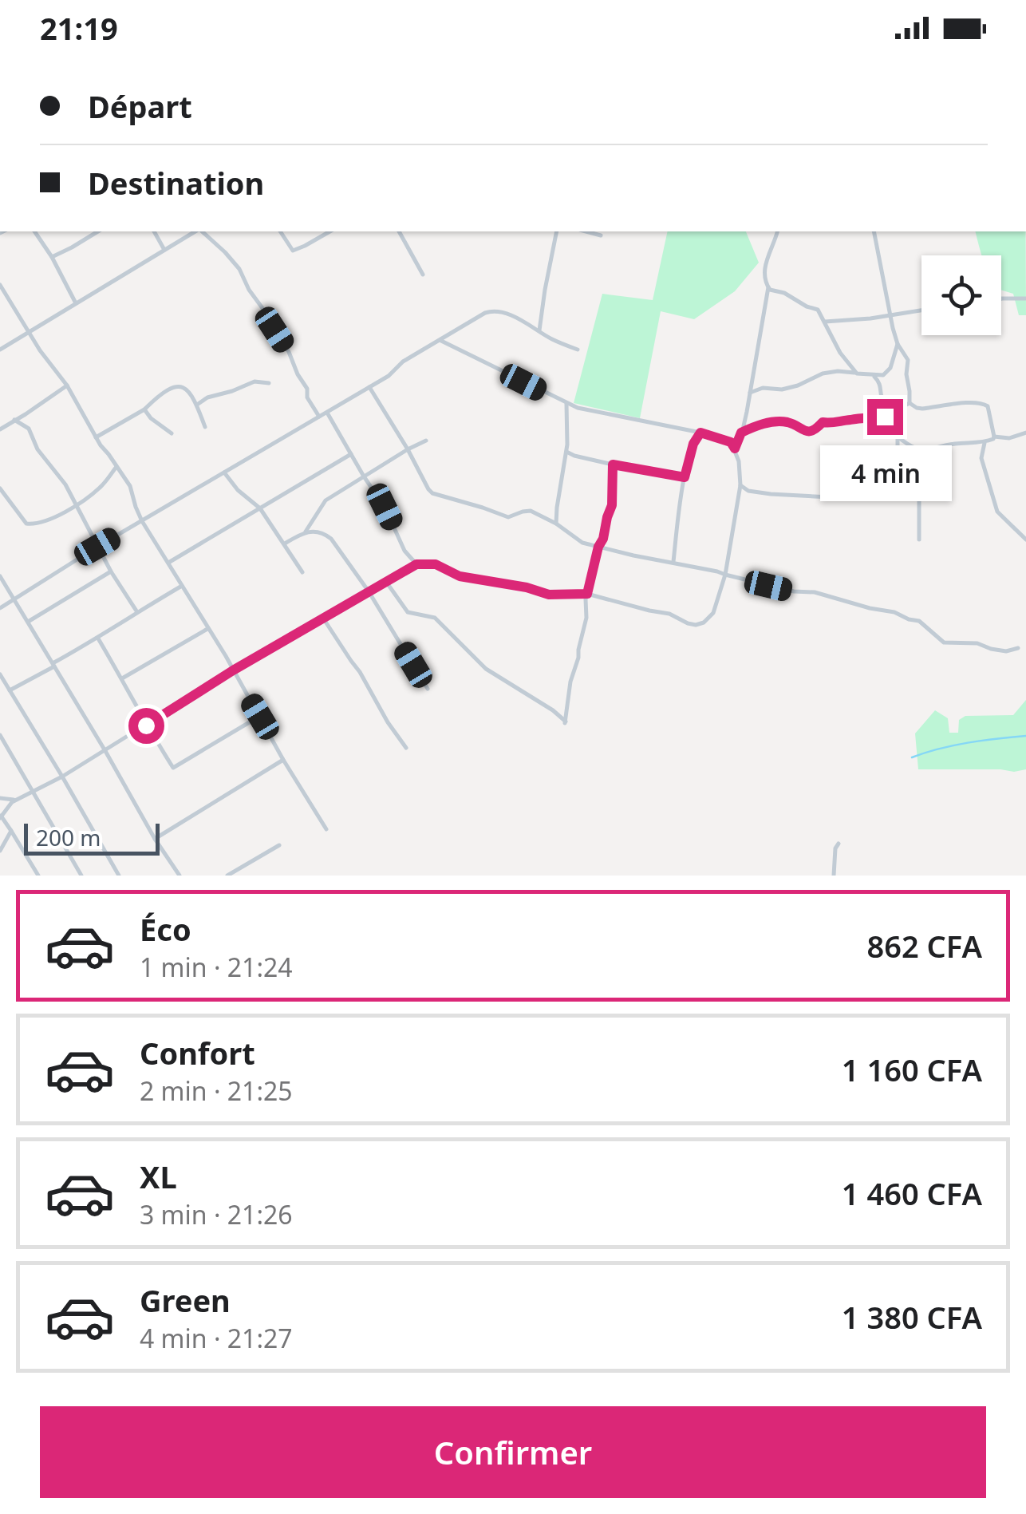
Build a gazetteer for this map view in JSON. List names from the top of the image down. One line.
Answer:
{"scale_bar":"200 m","page":{"status":"21:19","banner":["Départ","Destination"],"bubble":"4 min","scale":"200 m","list":[{"name":"Éco","note":"1 min · 21:24","value":"862 CFA"},{"name":"Confort","note":"2 min · 21:25","value":"1 160 CFA"},{"name":"XL","note":"3 min · 21:26","value":"1 460 CFA"},{"name":"Green","note":"4 min · 21:27","value":"1 380 CFA"}],"buttons":"Confirmer"}}
